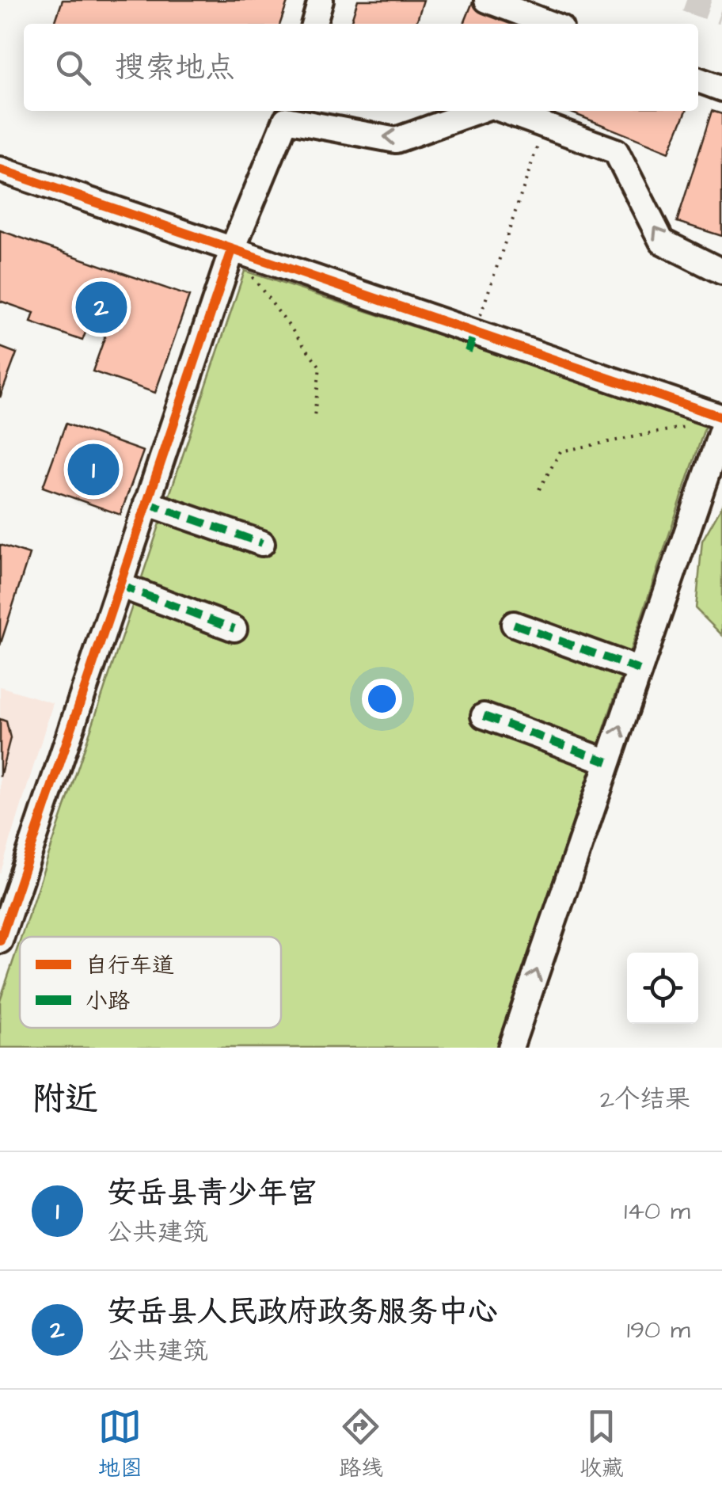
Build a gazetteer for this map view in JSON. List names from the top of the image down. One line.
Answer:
{"legend":["自行车道","小路"],"page":{"search":"搜索地点","pins":["2","1"],"heading":["附近","2个结果"],"list":[{"mark":"1","name":"安岳县青少年宫","note":"公共建筑","value":"140 m"},{"mark":"2","name":"安岳县人民政府政务服务中心","note":"公共建筑","value":"190 m"}],"nav":["地图","路线","收藏"]}}
